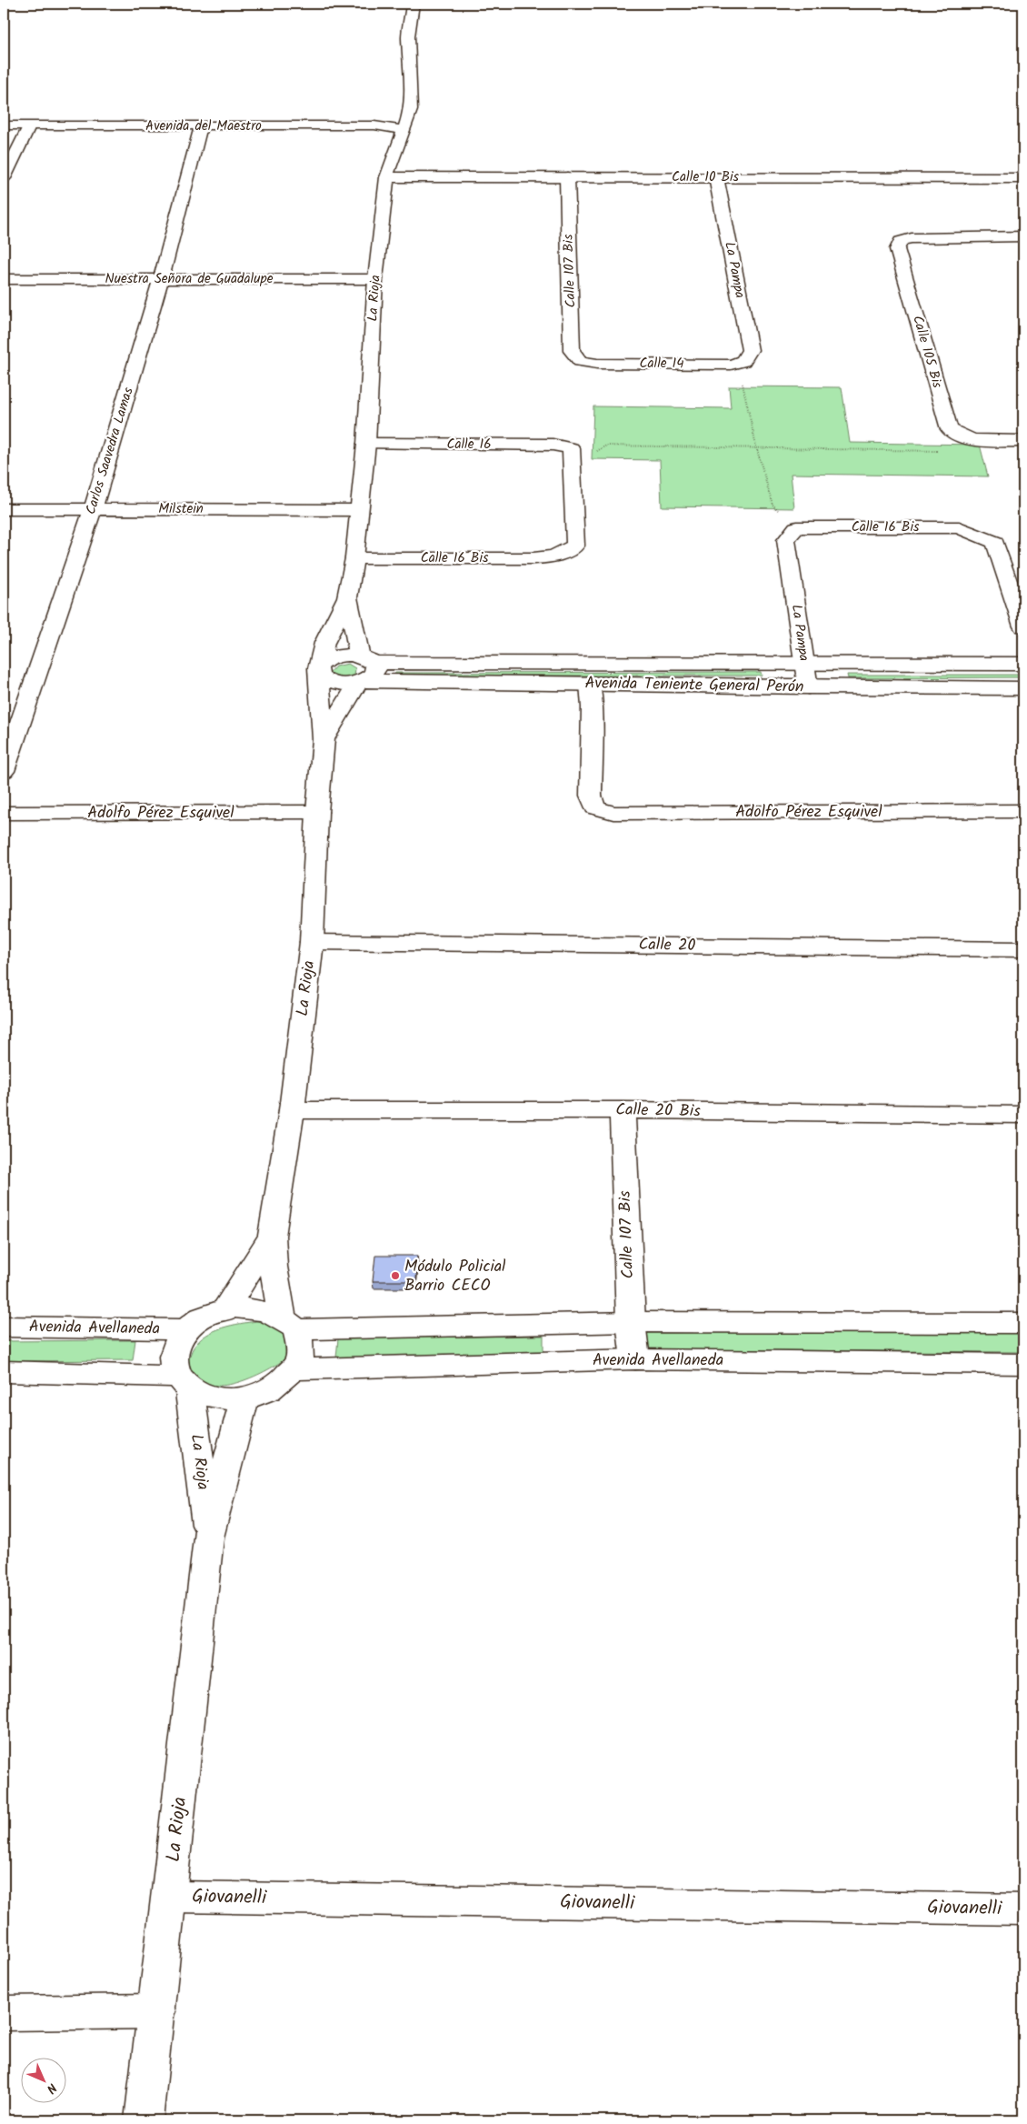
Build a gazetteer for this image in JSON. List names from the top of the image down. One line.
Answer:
{"streets":{"street":["Avenida del Maestro","Calle 10 Bis","La Pampa","Calle 107 Bis","Nuestra Señora de Guadalupe","La Rioja","Calle 105 Bis","Calle 14","Calle 16","Carlos Saavedra Lamas","Milstein","Calle 16 Bis","Avenida Teniente General Perón","Adolfo Pérez Esquivel","Calle 20","Calle 20 Bis","Avenida Avellaneda","Giovanelli"]},"crossings":[["Avenida del Maestro","La Rioja"],["Avenida del Maestro","Carlos Saavedra Lamas"],["Calle 10 Bis","La Pampa"],["Calle 10 Bis","Calle 107 Bis"],["Calle 10 Bis","La Rioja"],["La Pampa","Calle 14"],["La Pampa","Calle 16 Bis"],["La Pampa","Avenida Teniente General Perón"],["Calle 107 Bis","Calle 14"],["Calle 107 Bis","Calle 20 Bis"],["Calle 107 Bis","Avenida Avellaneda"],["Nuestra Señora de Guadalupe","La Rioja"],["Nuestra Señora de Guadalupe","Carlos Saavedra Lamas"],["La Rioja","Calle 16"],["La Rioja","Milstein"],["La Rioja","Calle 16 Bis"],["La Rioja","Avenida Teniente General Perón"],["La Rioja","Adolfo Pérez Esquivel"],["La Rioja","Calle 20"],["La Rioja","Calle 20 Bis"],["La Rioja","Avenida Avellaneda"],["La Rioja","Giovanelli"],["Calle 16","Calle 16 Bis"],["Carlos Saavedra Lamas","Milstein"],["Avenida Teniente General Perón","Adolfo Pérez Esquivel"]],"places":["Módulo Policial Barrio CECO"],"north":"bottom right"}
